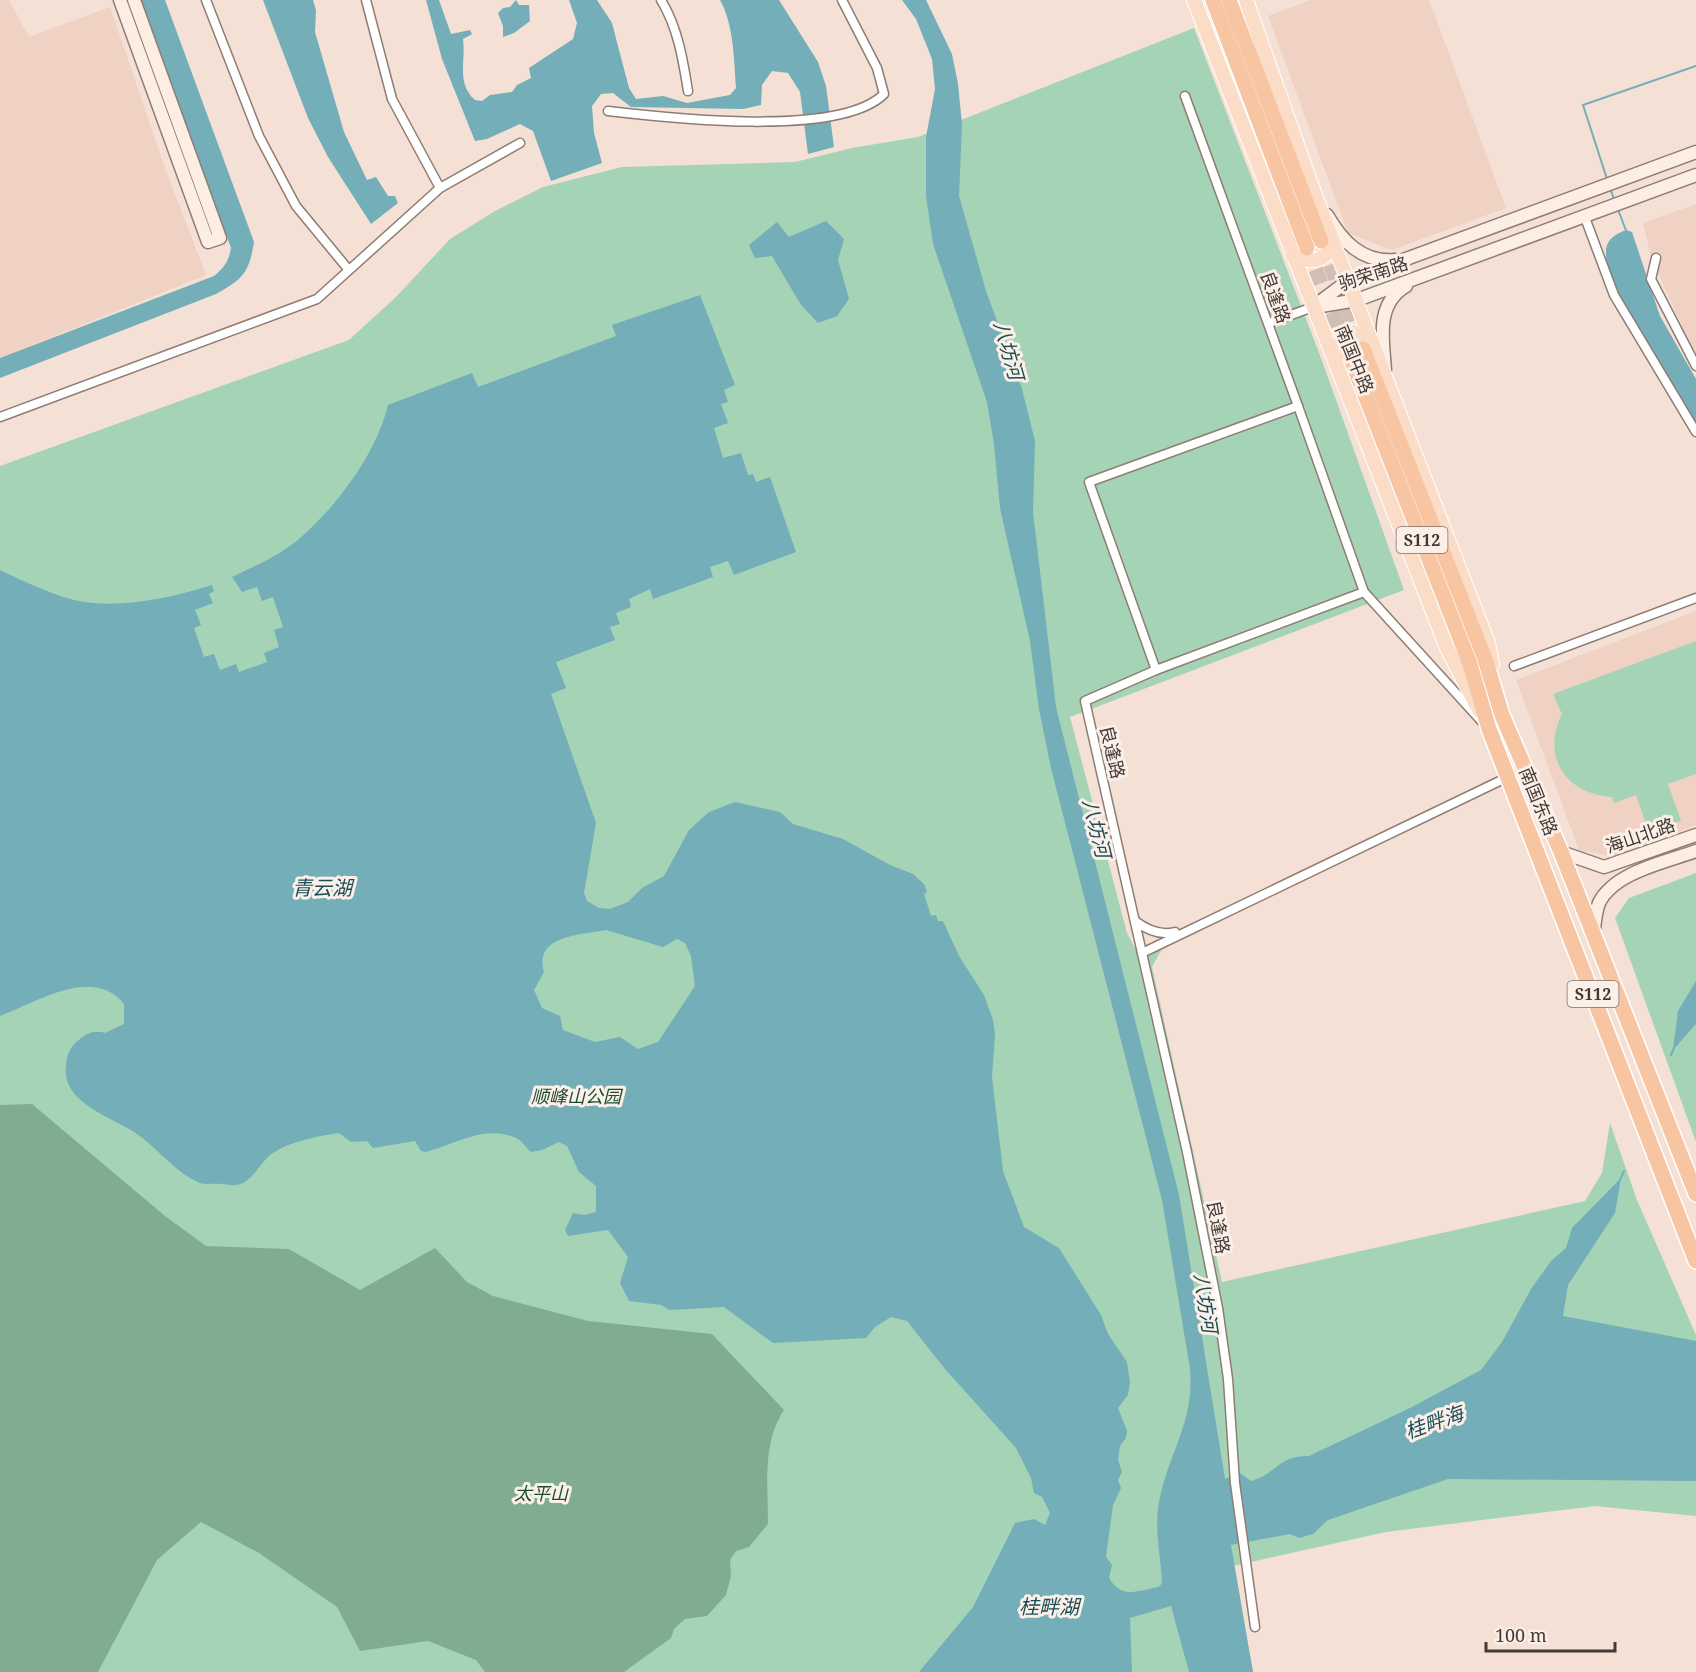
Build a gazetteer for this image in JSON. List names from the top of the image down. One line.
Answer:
{"streets":{"highway":["S112","南国东路"],"main road":["南国中路"],"street":["驹荣南路","良逢路","海山北路"]},"crossings":[["驹荣南路","南国中路"],["南国中路","南国东路"],["南国东路","海山北路"]],"water":["八坊河","青云湖","桂畔海","桂畔湖"],"parks":["顺峰山公园","太平山"],"scale_bar":"100 m"}
